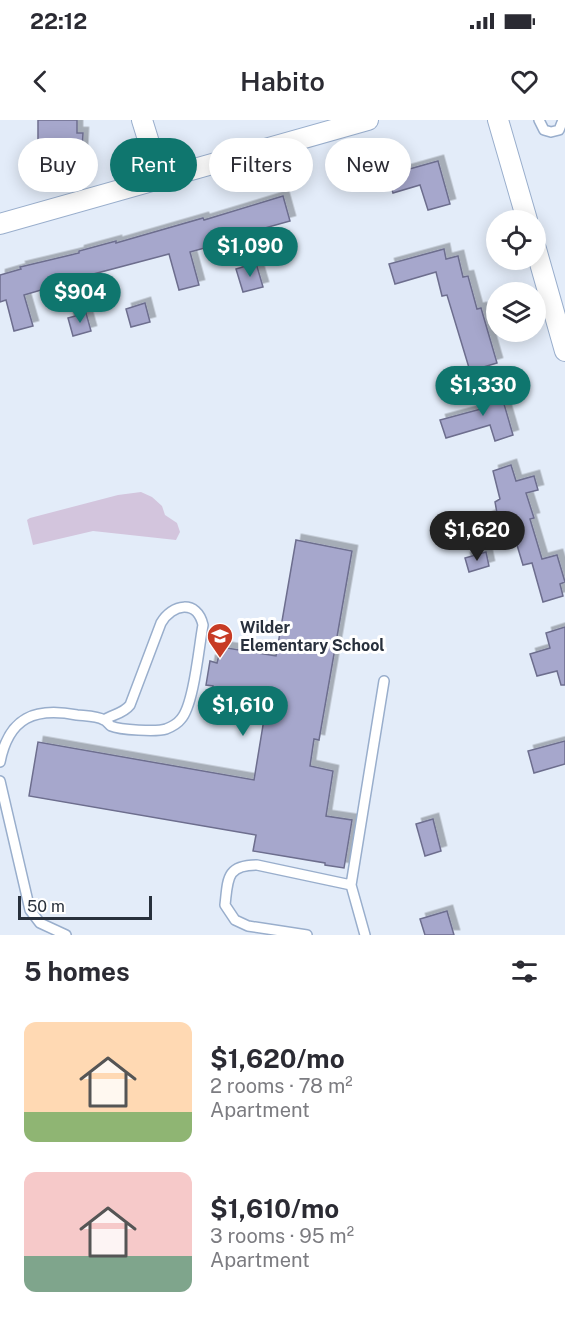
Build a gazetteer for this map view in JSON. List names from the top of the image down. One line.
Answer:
{"places":{"school or university":["Wilder Elementary School"]},"scale_bar":"50 m","page":{"status":"22:12","header":"Habito","chip":["Buy","Rent","Filters","New"],"price":["$1,090","$904","$1,330","$1,620","$1,610"],"scale":"50 m","heading":"5 homes","list":[{"name":"$1,620/mo","note":"2 rooms · 78 m² · Apartment"},{"name":"$1,610/mo","note":"3 rooms · 95 m² · Apartment"}]}}
